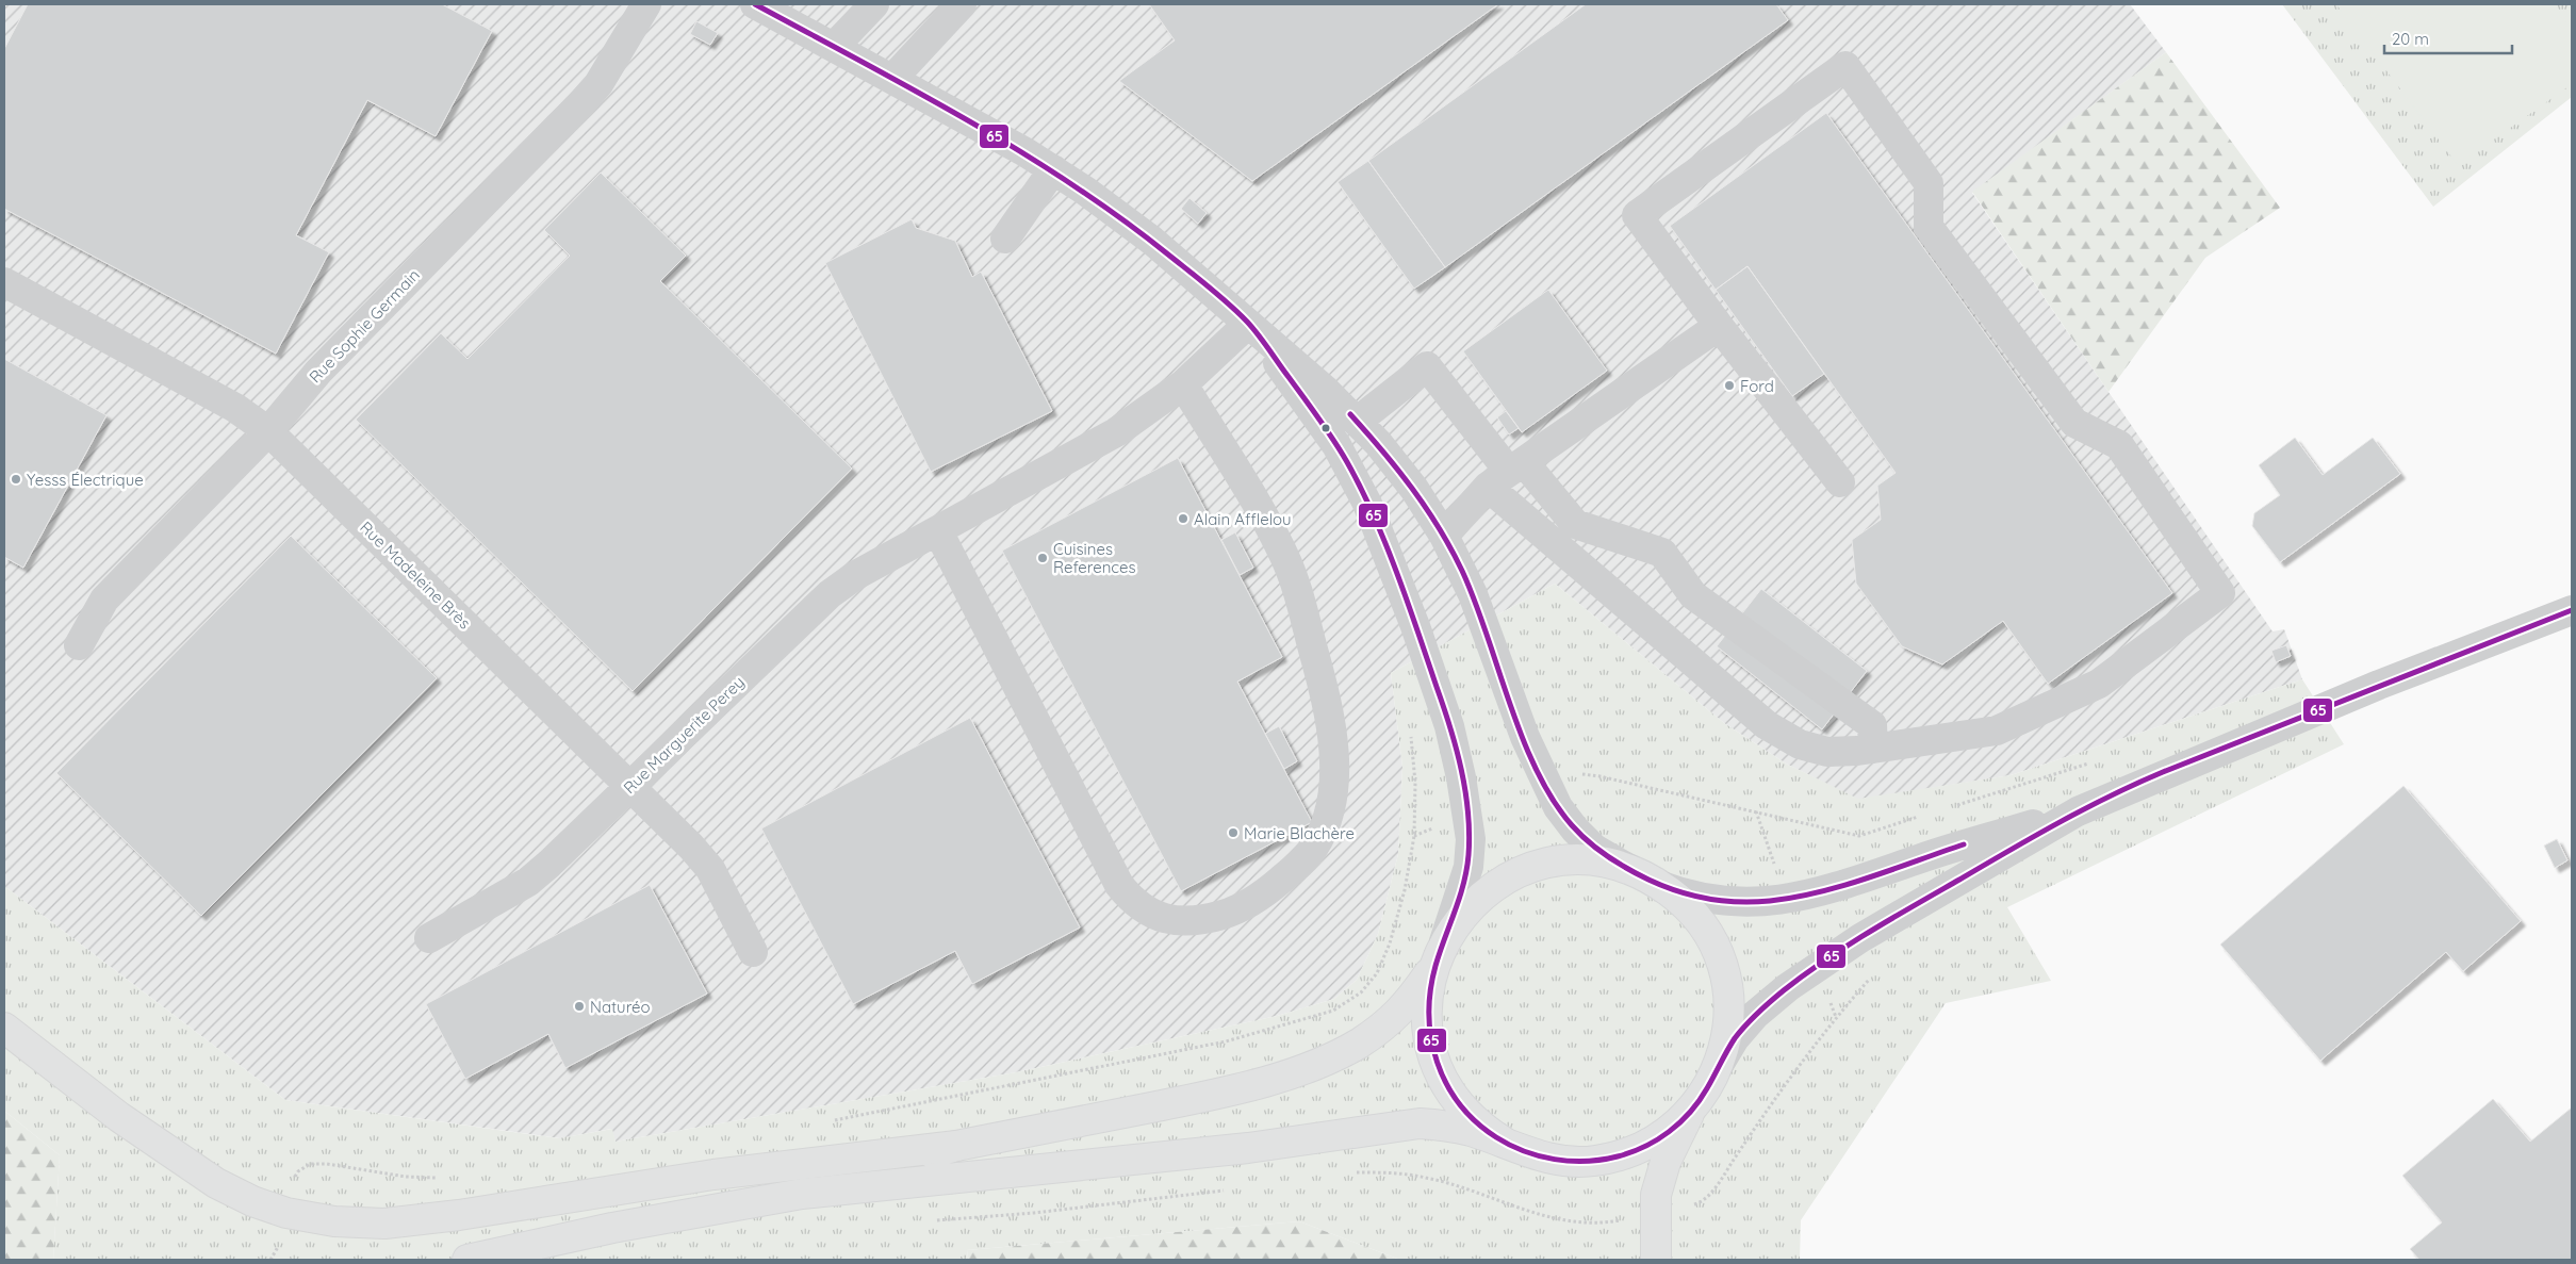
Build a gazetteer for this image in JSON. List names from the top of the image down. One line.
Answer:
{"streets":{"street":["Rue Sophie Germain","Rue Madeleine Brès","Rue Marguerite Perey"]},"crossings":[["Rue Sophie Germain","Rue Madeleine Brès"],["Rue Madeleine Brès","Rue Marguerite Perey"]],"places":["Ford","Yesss Électrique","Alain Afflelou","Cuisines References","Marie Blachère","Naturéo"],"lines":["transit line 65"],"scale_bar":"20 m"}
